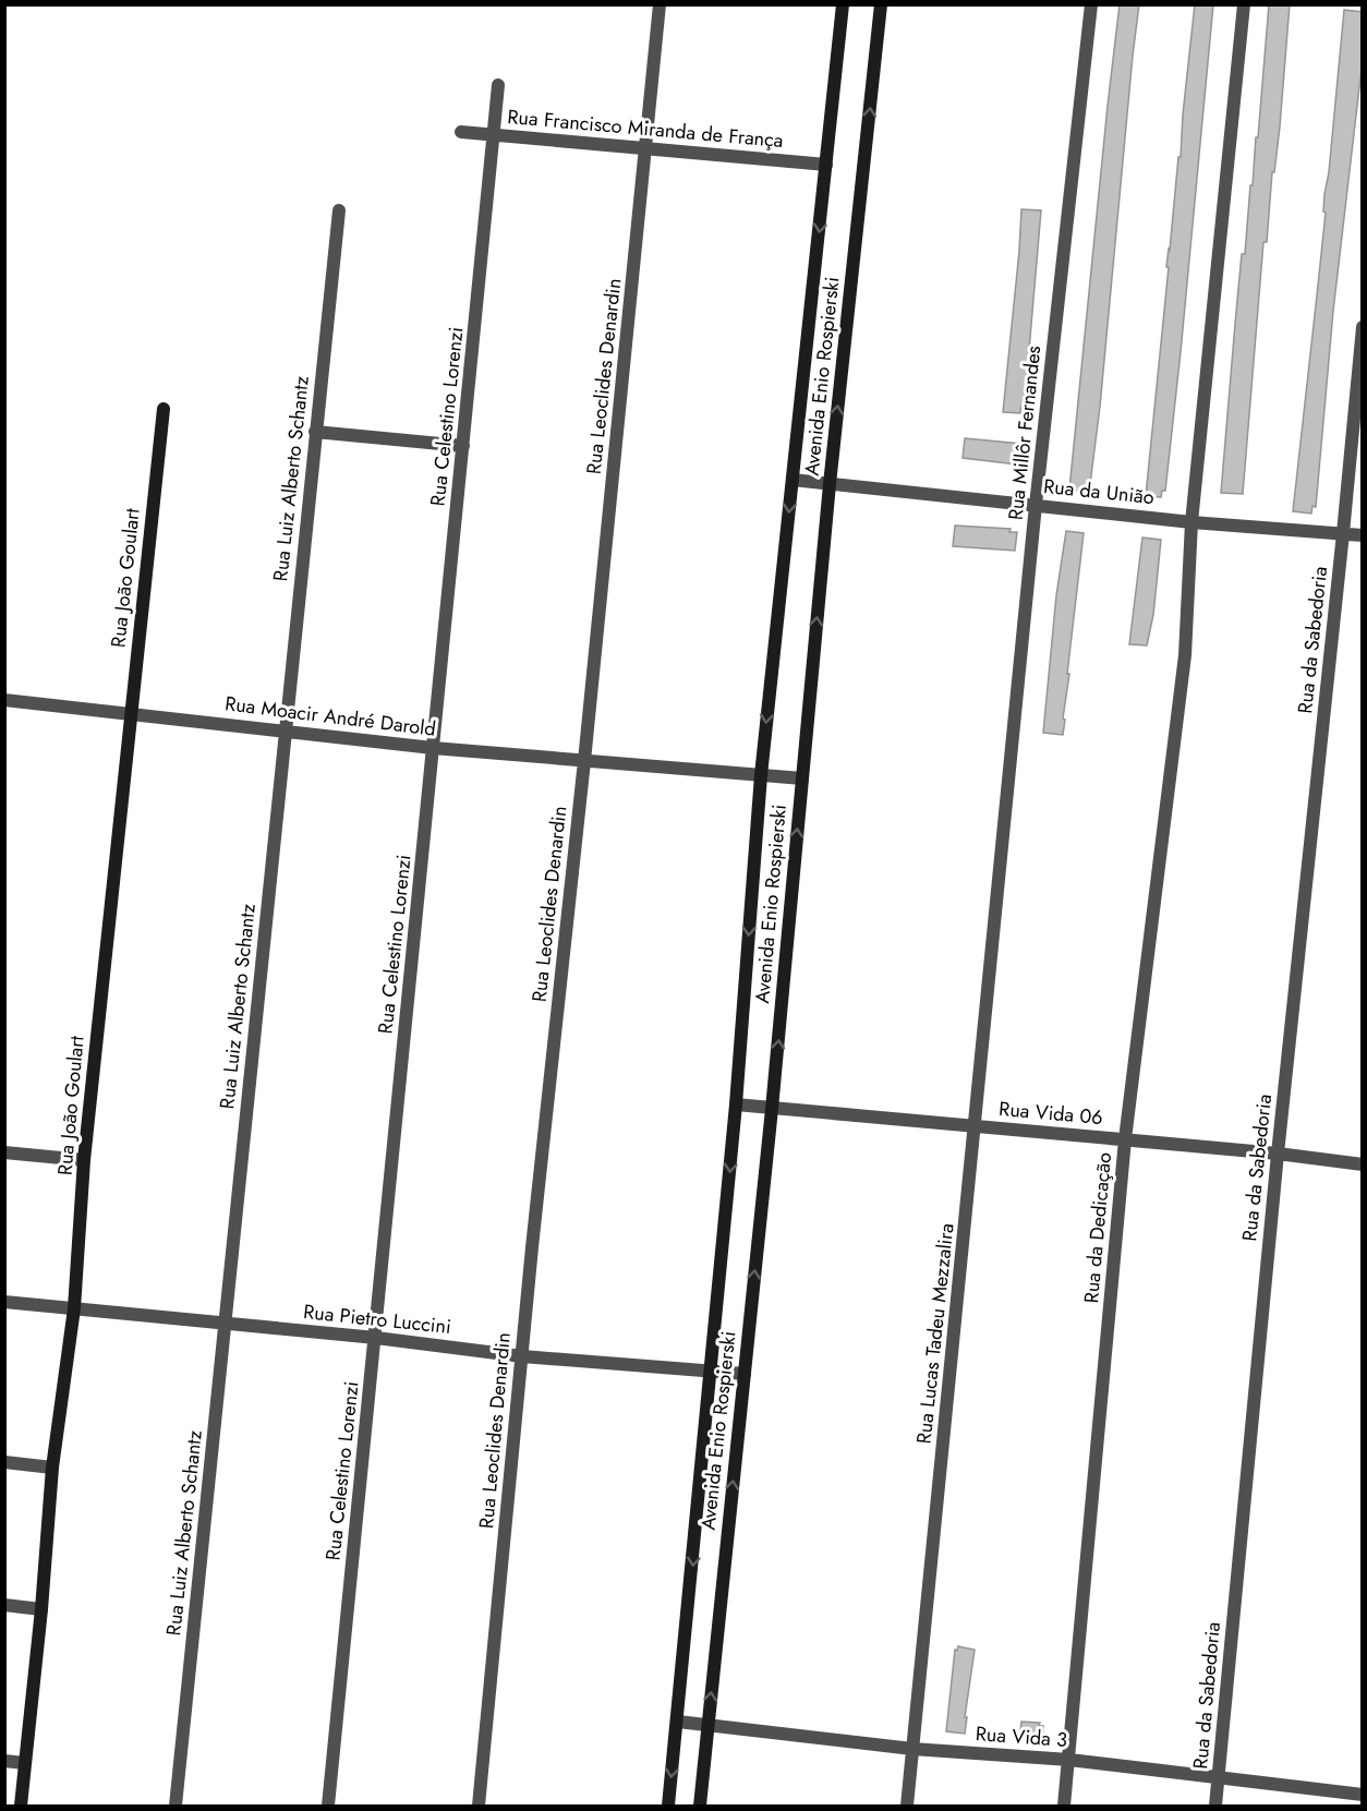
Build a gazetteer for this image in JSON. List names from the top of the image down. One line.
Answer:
{"streets":{"street":["Rua Francisco Miranda de França","Rua Leoclides Denardin","Avenida Enio Rospierski","Rua Celestino Lorenzi","Rua Millôr Fernandes","Rua Luiz Alberto Schantz","Rua da União","Rua João Goulart","Rua da Sabedoria","Rua Moacir André Darold","Rua Vida 06","Rua da Dedicação","Rua Pietro Luccini","Rua Lucas Tadeu Mezzalira","Rua Vida 3"]},"crossings":[["Rua Francisco Miranda de França","Rua Leoclides Denardin"],["Rua Francisco Miranda de França","Avenida Enio Rospierski"],["Rua Francisco Miranda de França","Rua Celestino Lorenzi"],["Rua Leoclides Denardin","Rua Moacir André Darold"],["Rua Leoclides Denardin","Rua Pietro Luccini"],["Avenida Enio Rospierski","Rua da União"],["Avenida Enio Rospierski","Rua Moacir André Darold"],["Avenida Enio Rospierski","Rua Vida 06"],["Avenida Enio Rospierski","Rua Pietro Luccini"],["Avenida Enio Rospierski","Rua Vida 3"],["Rua Celestino Lorenzi","Rua Moacir André Darold"],["Rua Celestino Lorenzi","Rua Pietro Luccini"],["Rua Millôr Fernandes","Rua da União"],["Rua Millôr Fernandes","Rua Lucas Tadeu Mezzalira"],["Rua Luiz Alberto Schantz","Rua Moacir André Darold"],["Rua Luiz Alberto Schantz","Rua Pietro Luccini"],["Rua da União","Rua da Sabedoria"],["Rua da União","Rua da Dedicação"],["Rua João Goulart","Rua Moacir André Darold"],["Rua João Goulart","Rua Pietro Luccini"],["Rua da Sabedoria","Rua Vida 06"],["Rua da Sabedoria","Rua Vida 3"],["Rua Vida 06","Rua da Dedicação"],["Rua Vida 06","Rua Lucas Tadeu Mezzalira"],["Rua da Dedicação","Rua Vida 3"],["Rua Lucas Tadeu Mezzalira","Rua Vida 3"]]}
